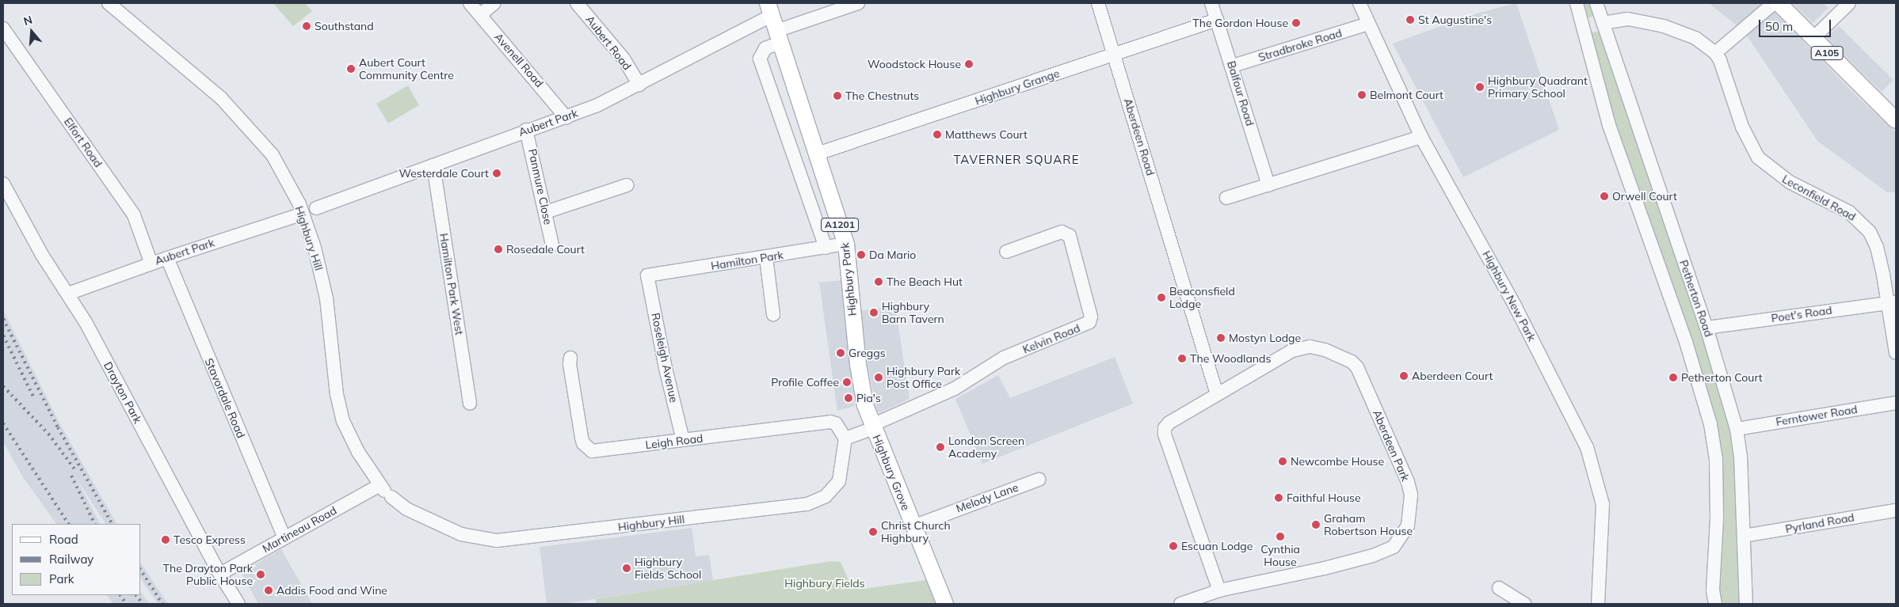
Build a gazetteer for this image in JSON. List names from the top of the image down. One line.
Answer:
{"streets":{"main road":["A105","A1201","Highbury Park","Highbury Grove"],"street":["Aubert Road","Stradbroke Road","Avenell Road","Highbury Grange","Balfour Road","Aubert Park","Aberdeen Road","Elfort Road","Panmure Close","Leconfield Road","Highbury Hill","Hamilton Park","Hamilton Park West","Highbury New Park","Petherton Road","Poet's Road","Kelvin Road","Roseleigh Avenue","Drayton Park","Stavordale Road","Ferntower Road","Leigh Road","Aberdeen Park","Melody Lane","Pyrland Road","Martineau Road"]},"crossings":[["Aubert Road","Aubert Park"],["Stradbroke Road","Balfour Road"],["Stradbroke Road","Highbury New Park"],["Avenell Road","Aubert Park"],["Highbury Grange","Balfour Road"],["Highbury Grange","Aberdeen Road"],["Highbury Grange","Highbury Park"],["Aubert Park","Elfort Road"],["Aubert Park","Panmure Close"],["Aubert Park","Highbury Hill"],["Aubert Park","Highbury Park"],["Aubert Park","Hamilton Park West"],["Aubert Park","Drayton Park"],["Aubert Park","Stavordale Road"],["Aberdeen Road","Aberdeen Park"],["Leconfield Road","Petherton Road"],["Leconfield Road","Poet's Road"],["Highbury Hill","Leigh Road"],["Highbury Hill","Martineau Road"],["Hamilton Park","Highbury Park"],["Hamilton Park","Roseleigh Avenue"],["Highbury Park","Kelvin Road"],["Highbury Park","Highbury Grove"],["Petherton Road","Poet's Road"],["Petherton Road","Ferntower Road"],["Petherton Road","Pyrland Road"],["Kelvin Road","Highbury Grove"],["Roseleigh Avenue","Leigh Road"],["Drayton Park","Martineau Road"],["Stavordale Road","Martineau Road"],["Highbury Grove","Melody Lane"]],"districts":["TAVERNER SQUARE"],"parks":["Highbury Fields"],"places":["St Augustine's","The Gordon House","Southstand","Woodstock House","Aubert Court Community Centre","Highbury Quadrant Primary School","Belmont Court","The Chestnuts","Matthews Court","Westerdale Court","Orwell Court","Rosedale Court","Da Mario","The Beach Hut","Beaconsfield Lodge","Highbury Barn Tavern","Mostyn Lodge","Greggs","The Woodlands","Aberdeen Court","Highbury Park Post Office","Petherton Court","Profile Coffee","Pia's","London Screen Academy","Newcombe House","Faithful House","Graham Robertson House","Christ Church Highbury","Cynthia House","Tesco Express","Escuan Lodge","Highbury Fields School","The Drayton Park Public House","Addis Food and Wine"],"legend":["Road","Railway","Park"],"scale_bar":"50 m","north":"top"}
